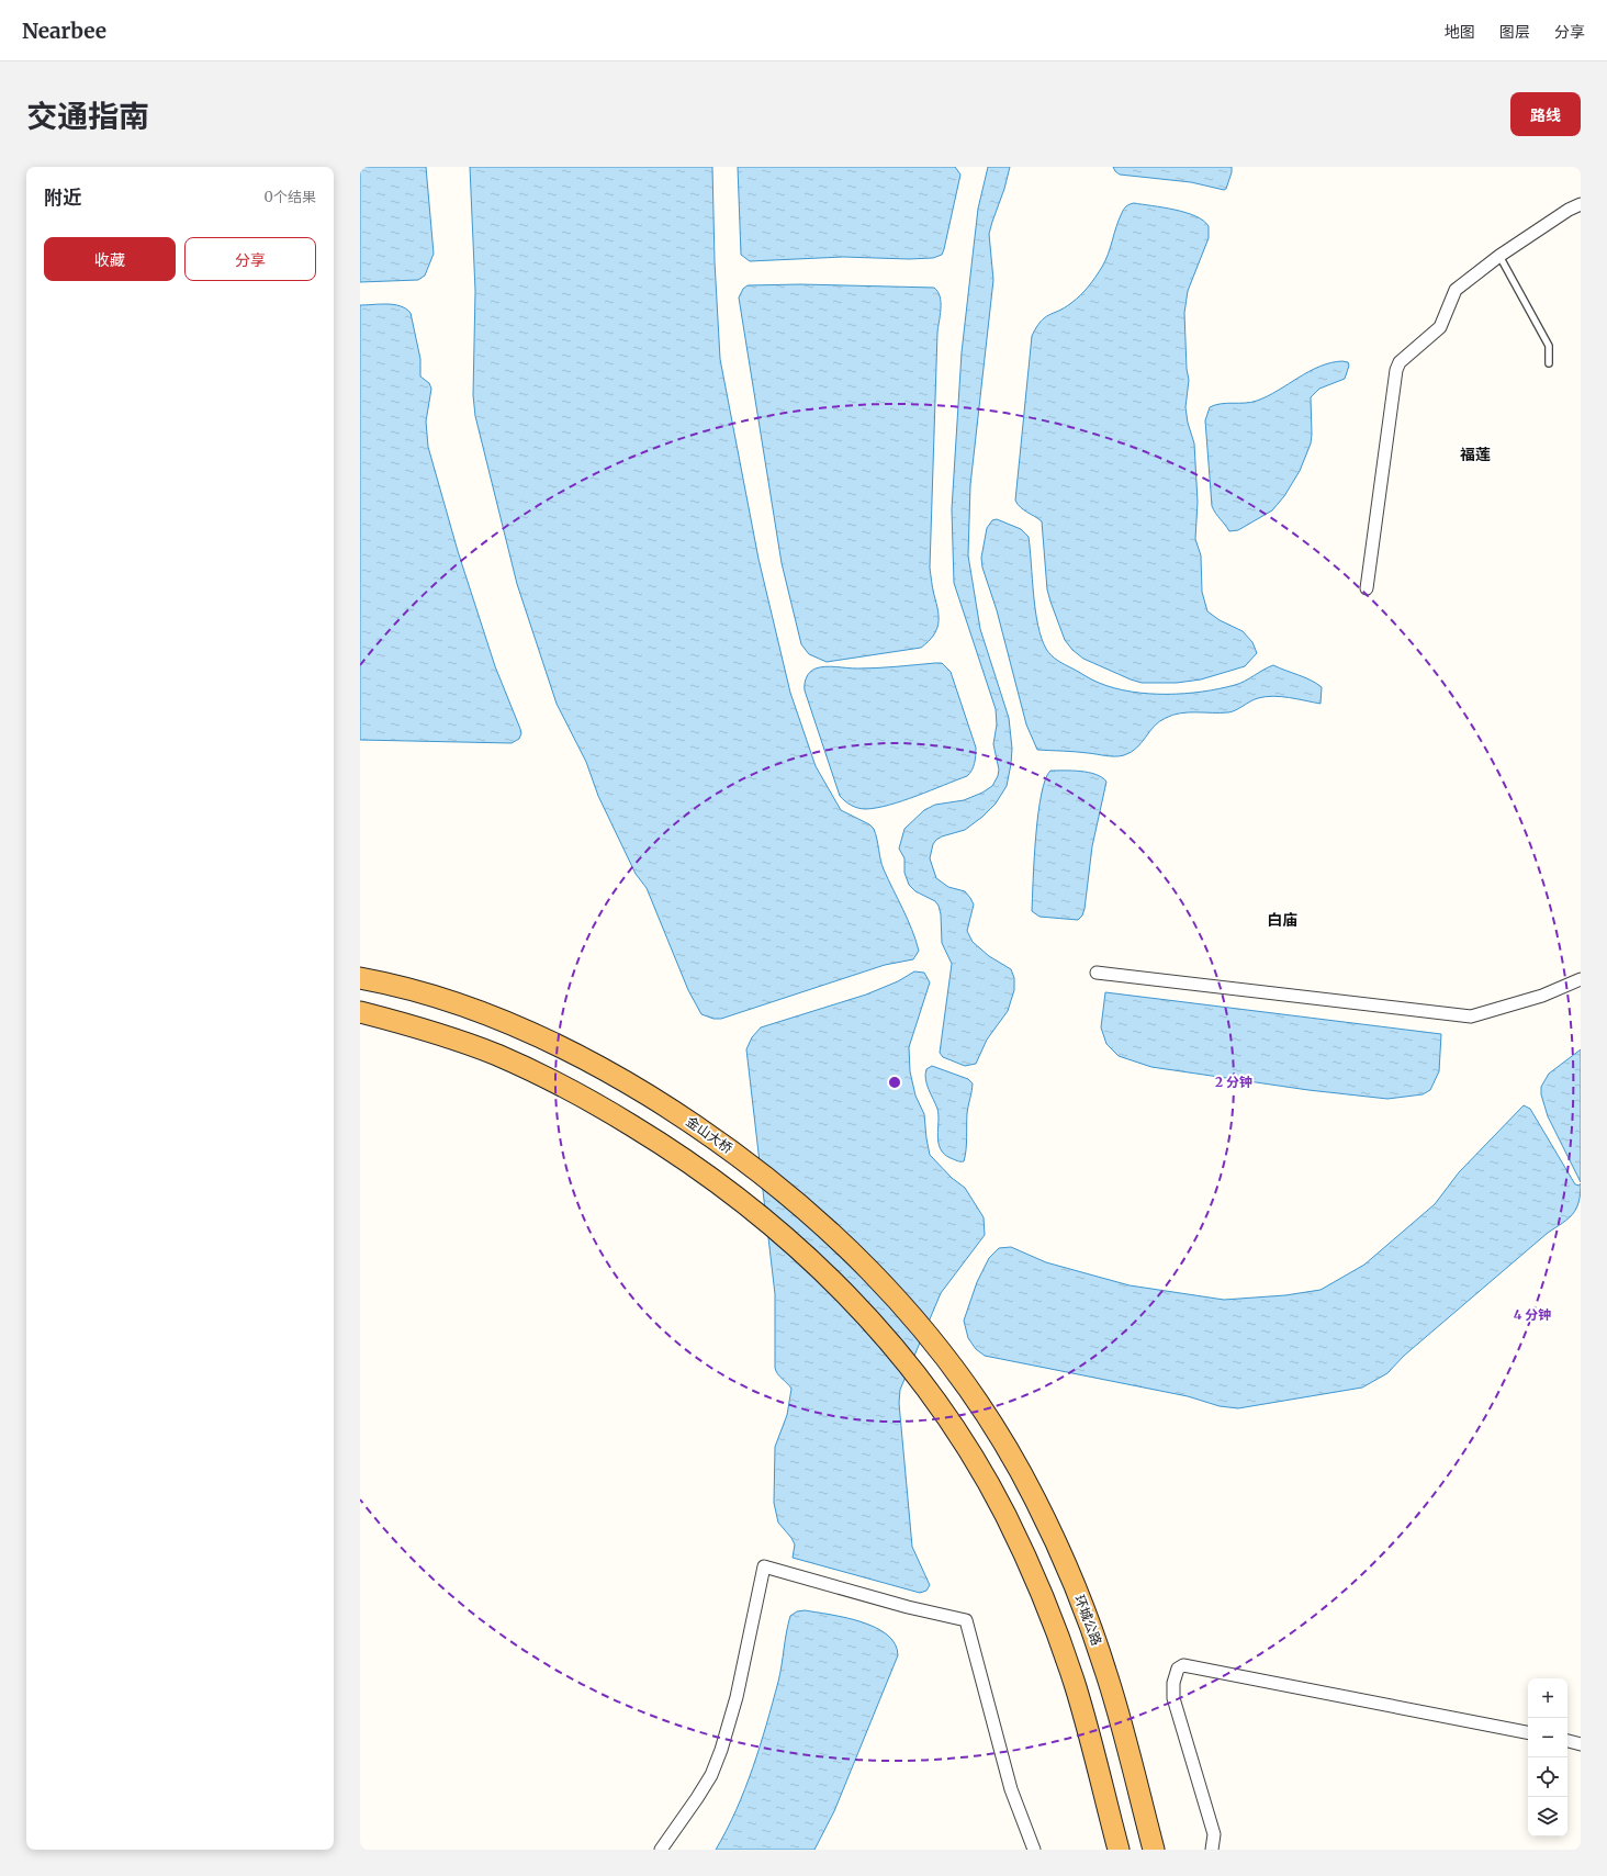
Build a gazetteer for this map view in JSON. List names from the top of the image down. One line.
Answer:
{"streets":{"highway":["金山大桥","环城公路"]},"crossings":[["金山大桥","环城公路"]],"districts":["福莲","白庙"],"page":{"header":"Nearbee","nav":["地图","图层","分享"],"title":"交通指南","buttons":["路线",["收藏","分享"]],"heading":["附近","0个结果"],"map_buttons":["+","−"]},"rings":["2 分钟","4 分钟"]}
